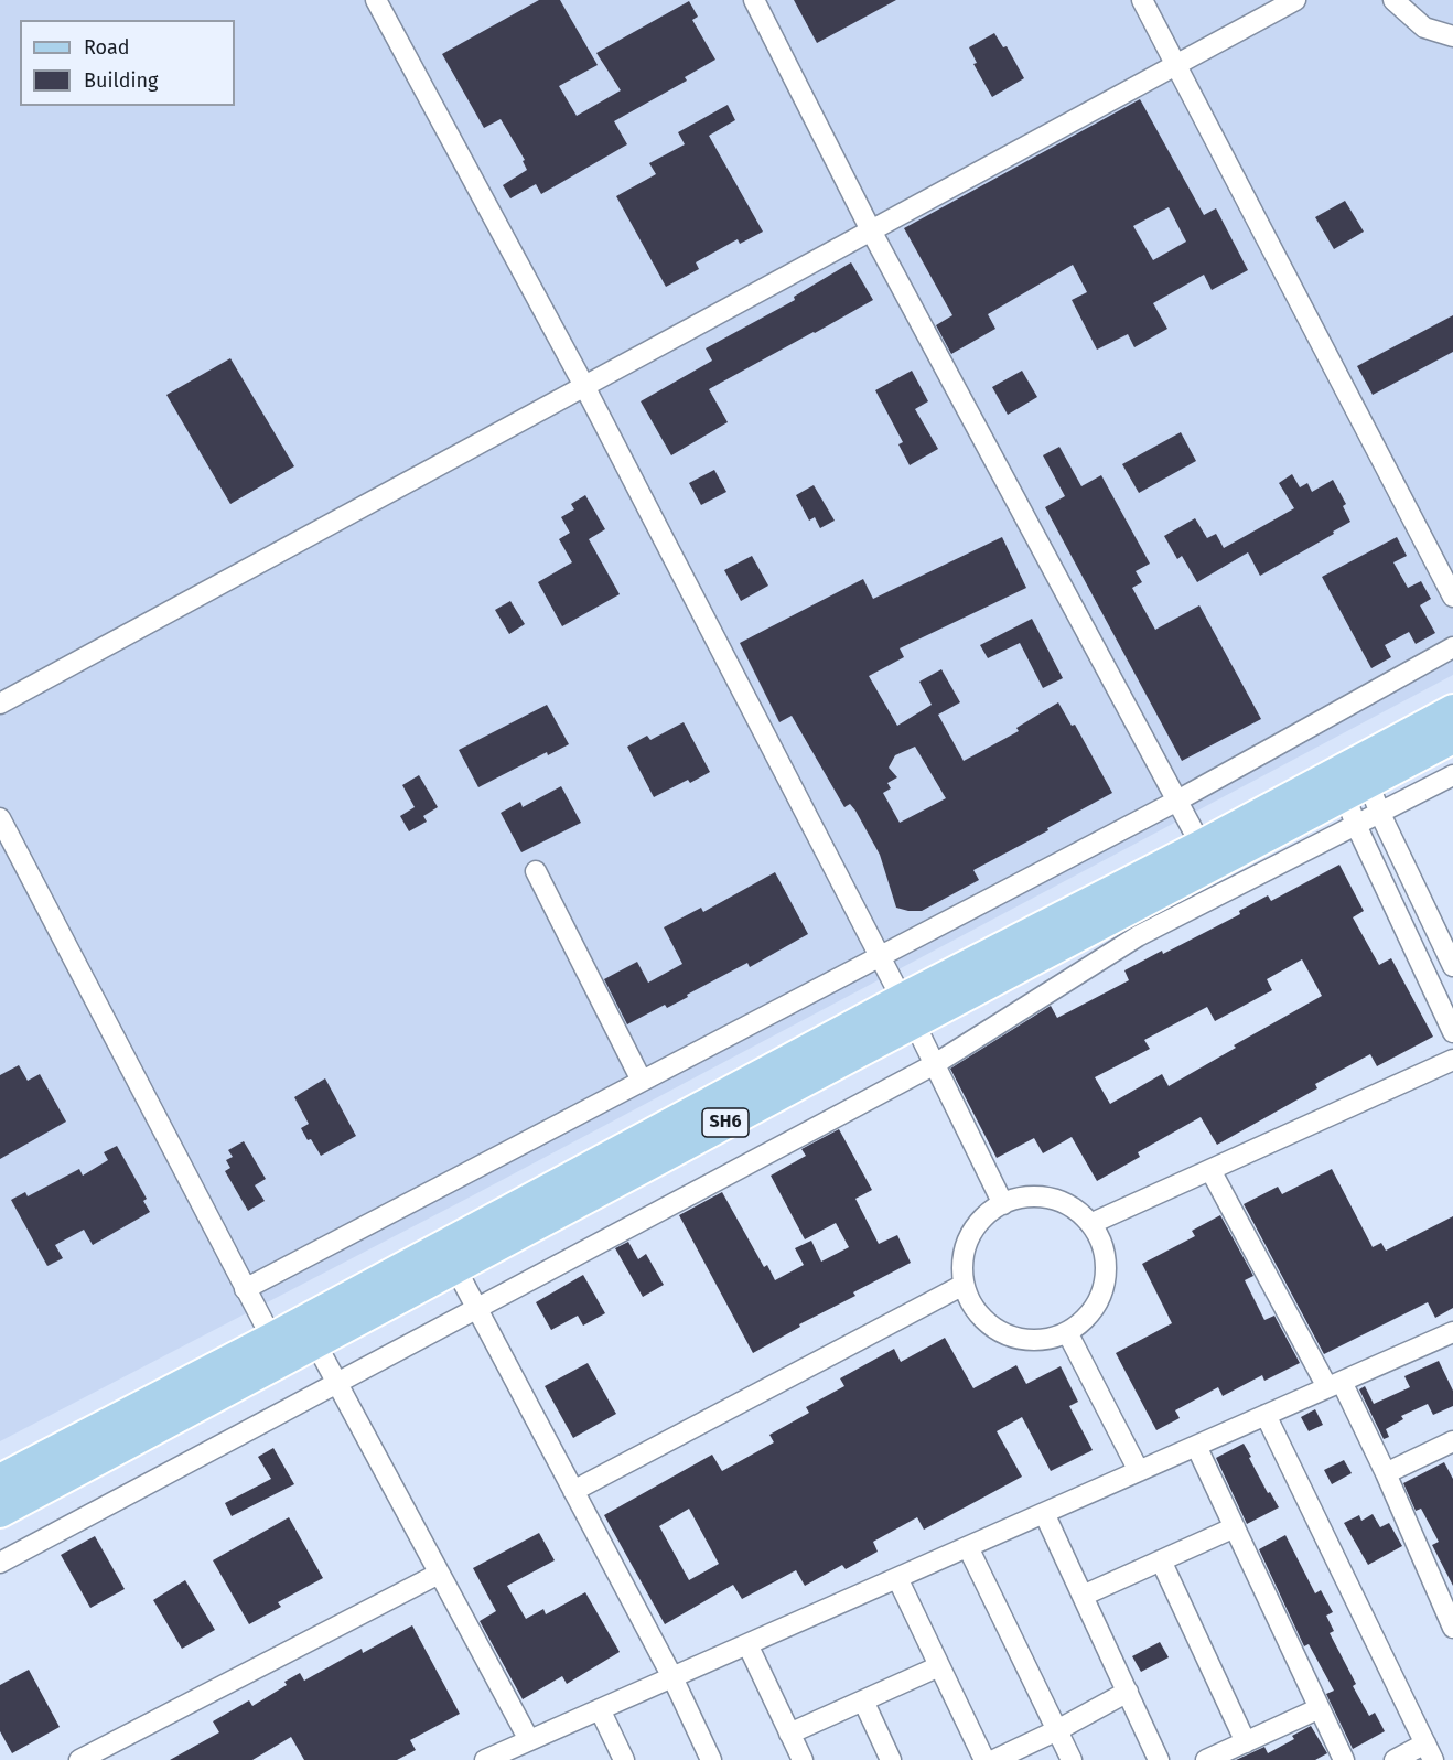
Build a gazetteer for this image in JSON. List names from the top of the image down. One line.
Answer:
{"streets":{"main road":["SH6"]},"legend":["Road","Building"]}
